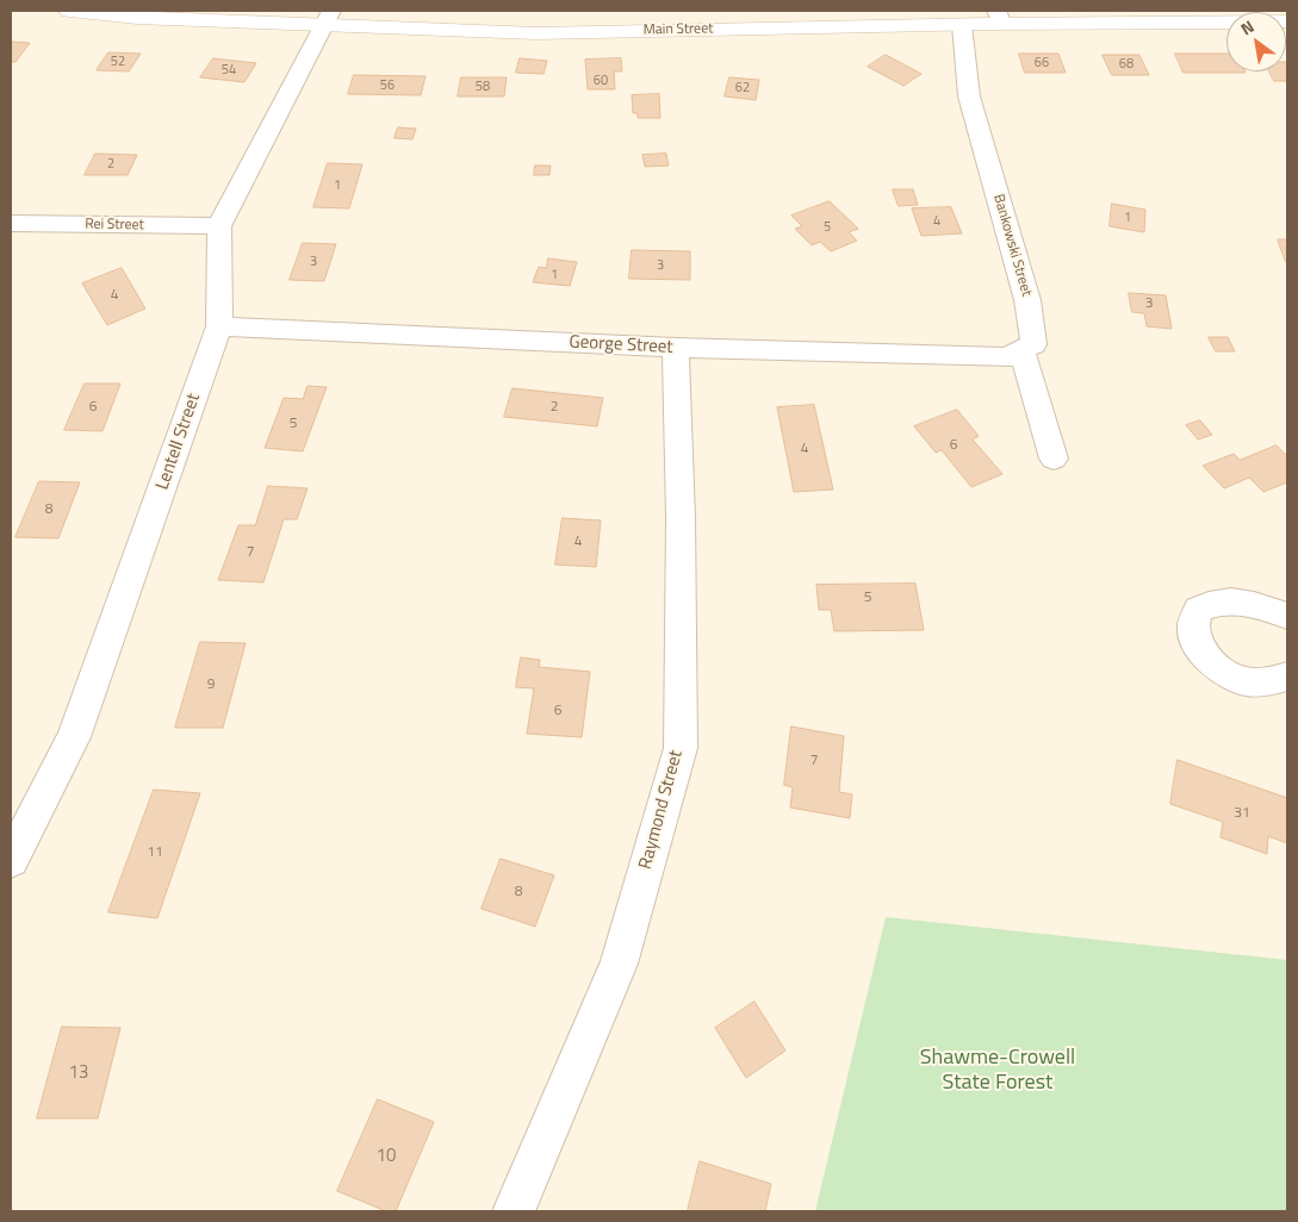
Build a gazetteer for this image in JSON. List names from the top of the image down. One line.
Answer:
{"streets":{"main road":["Main Street"],"street":["Rei Street","Bankowski Street","George Street","Lentell Street","Raymond Street"]},"crossings":[["Main Street","Bankowski Street"],["Main Street","Lentell Street"],["Rei Street","Lentell Street"],["Bankowski Street","George Street"],["George Street","Lentell Street"],["George Street","Raymond Street"]],"parks":["Shawme-Crowell State Forest"],"house_numbers":["52","66","68","54","60","56","58","62","2","1","1","4","5","3","3","1","4","3","6","2","5","6","4","8","4","7","5","9","6","7","31","11","8","13","10"],"north":"top left"}
